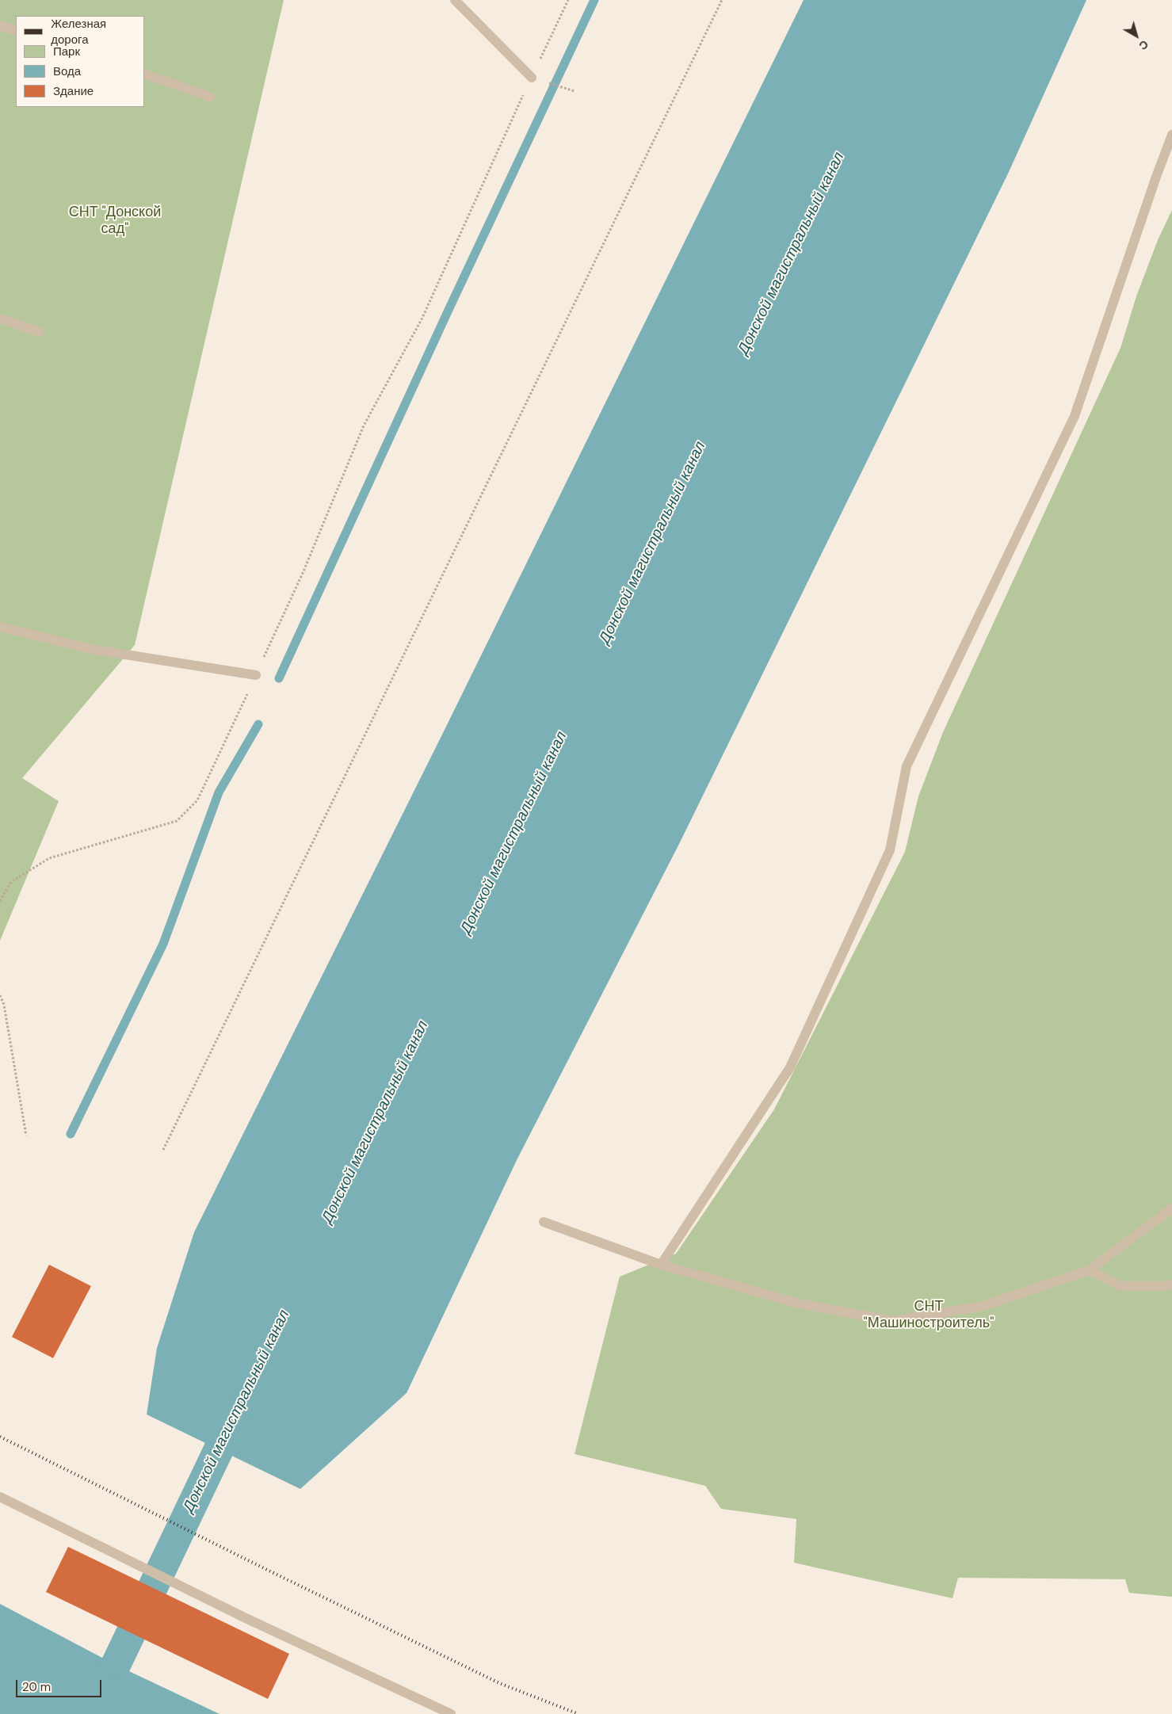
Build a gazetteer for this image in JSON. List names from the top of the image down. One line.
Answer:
{"water":["Донской магистральный канал"],"parks":["СНТ \"Донской сад\"","СНТ \"Машиностроитель\""],"legend":["Железная дорога","Парк","Вода","Здание"],"scale_bar":"20 m","north":"bottom right"}
